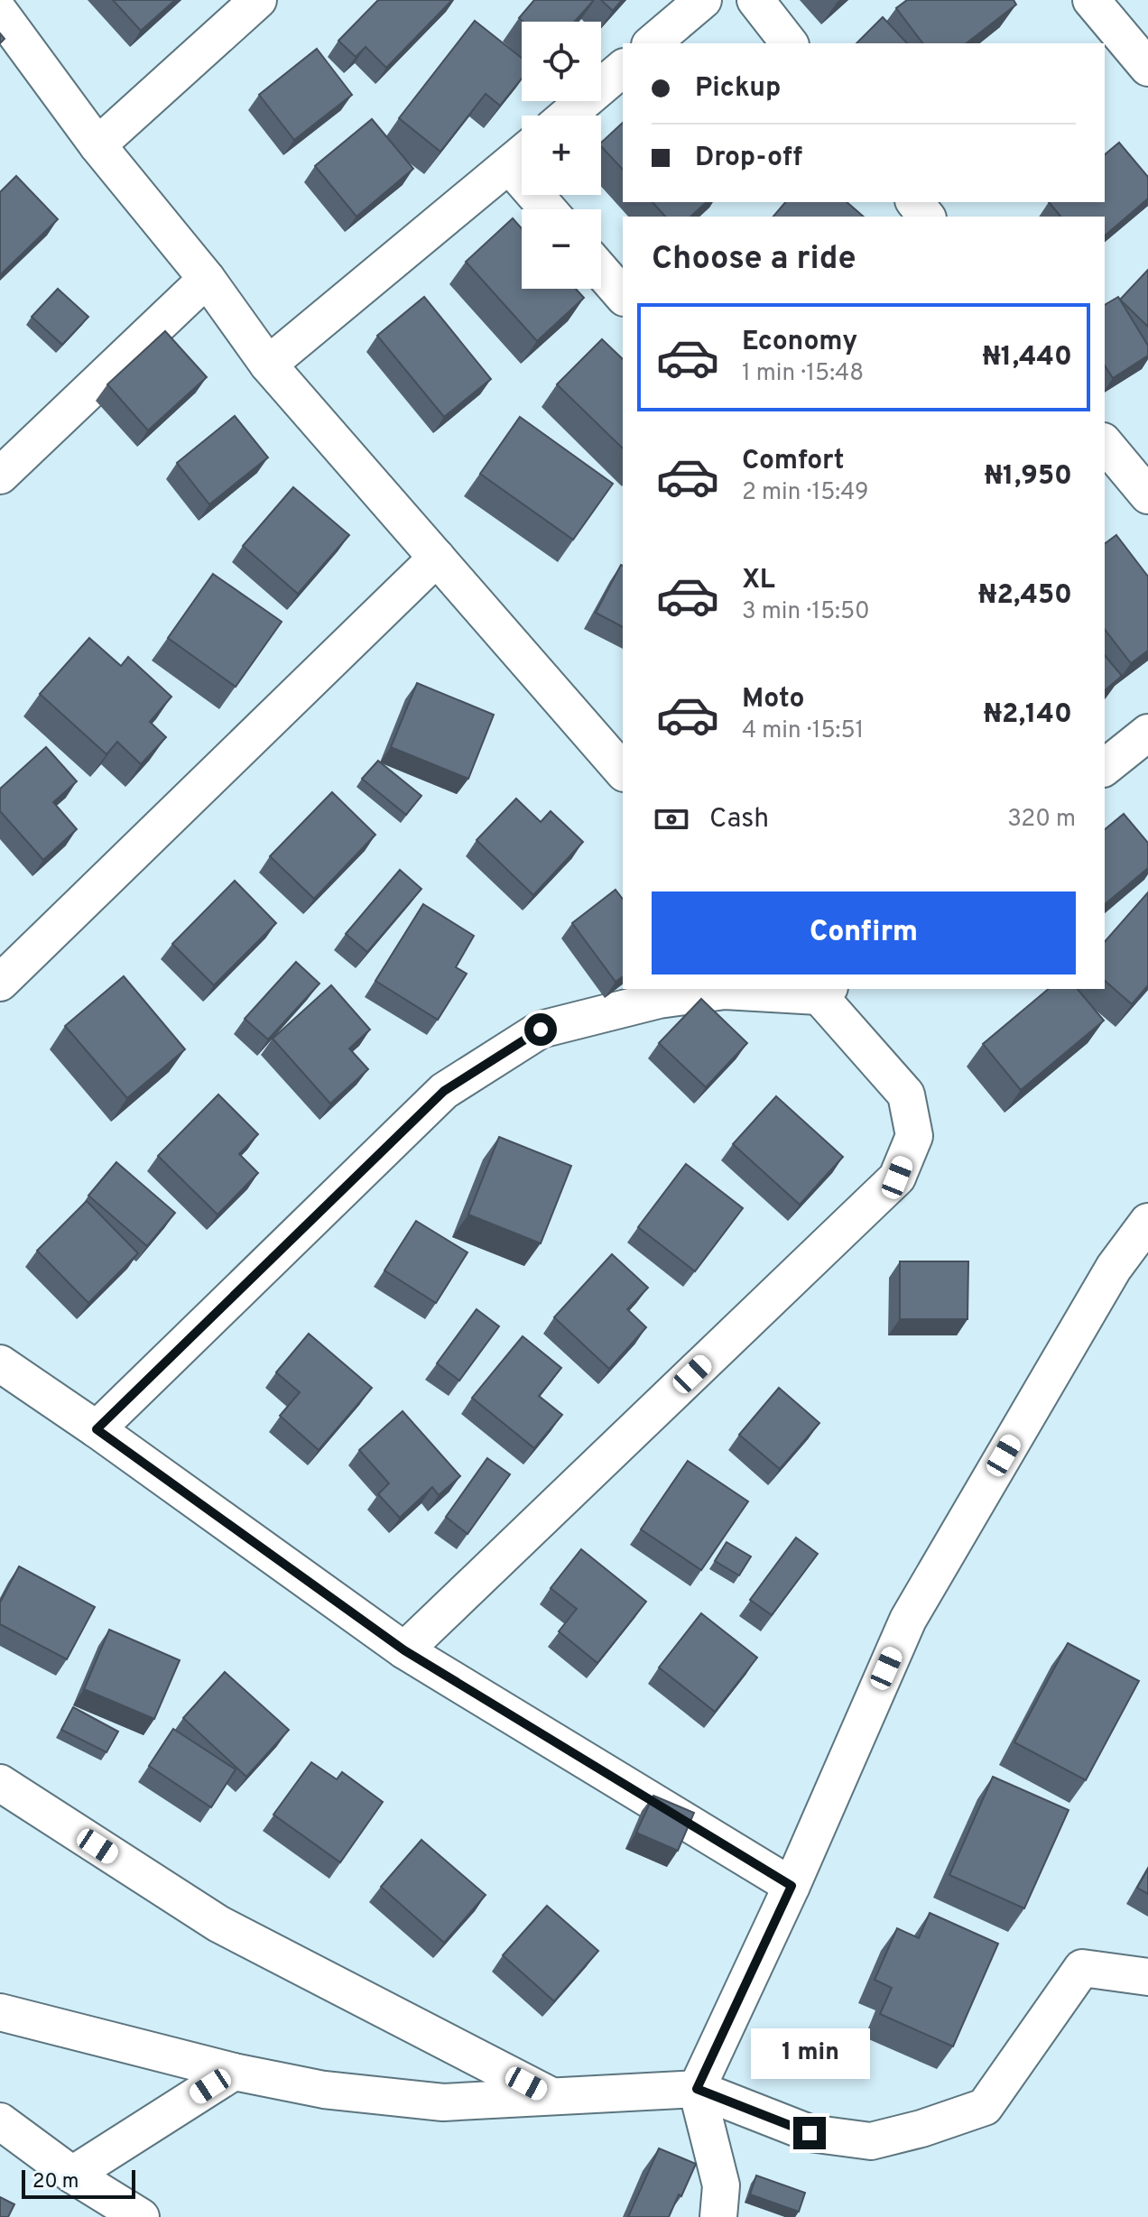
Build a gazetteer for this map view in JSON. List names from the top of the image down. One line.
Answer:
{"scale_bar":"20 m","page":{"map_buttons":["+","−"],"banner":["Pickup","Drop-off"],"heading":"Choose a ride","list":[{"name":"Economy","note":"1 min · 15:48","value":"₦1,440"},{"name":"Comfort","note":"2 min · 15:49","value":"₦1,950"},{"name":"XL","note":"3 min · 15:50","value":"₦2,450"},{"name":"Moto","note":"4 min · 15:51","value":"₦2,140"}],"pay":["Cash","320 m"],"buttons":"Confirm","bubble":"1 min","scale":"20 m"}}
